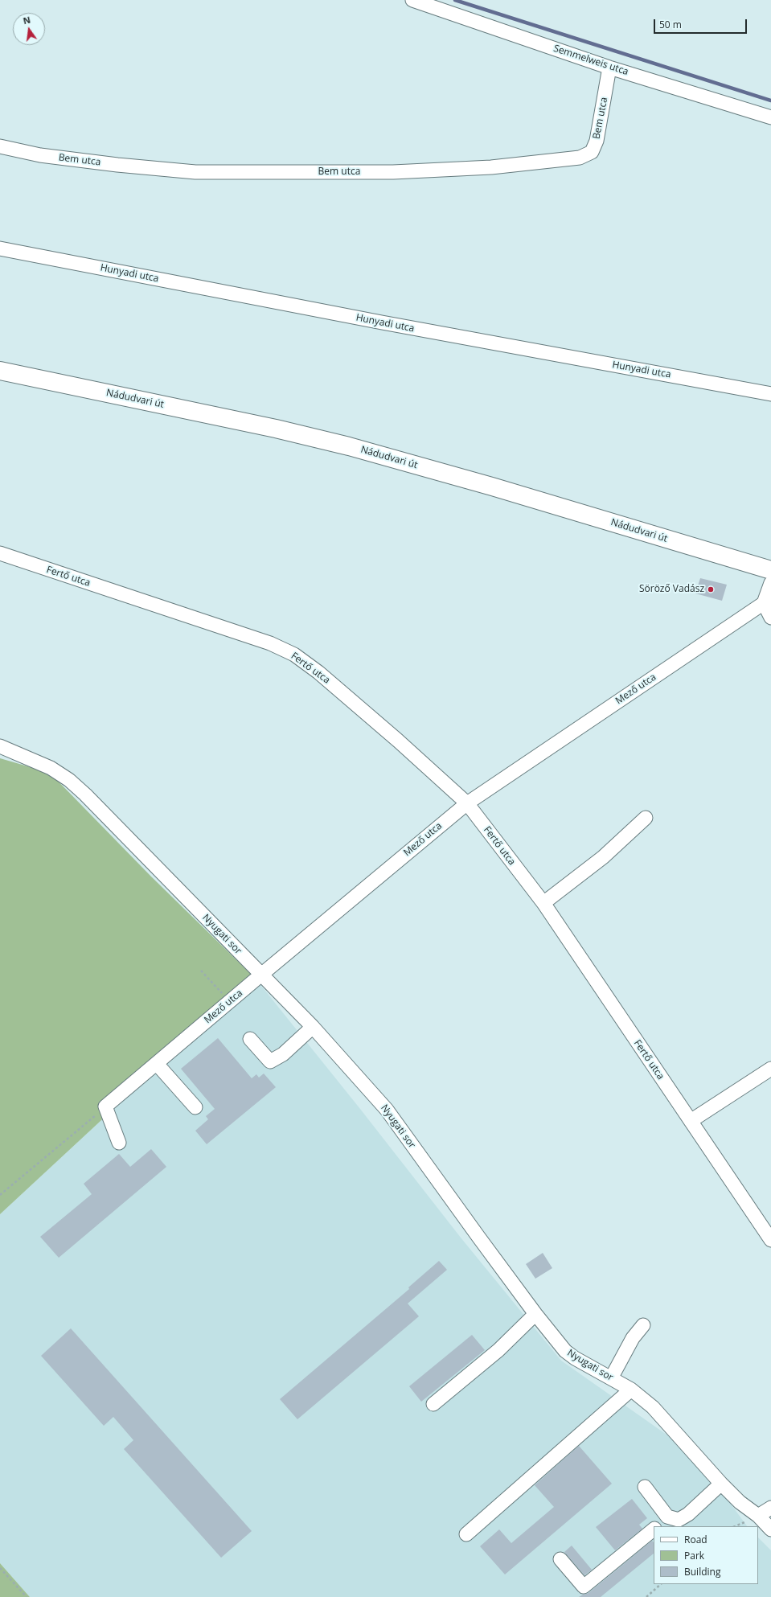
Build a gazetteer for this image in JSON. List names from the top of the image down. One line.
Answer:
{"streets":{"main road":["Nádudvari út"],"street":["Semmelweis utca","Bem utca","Hunyadi utca","Fertő utca","Mező utca","Nyugati sor"]},"crossings":[["Semmelweis utca","Bem utca"],["Fertő utca","Mező utca"],["Mező utca","Nyugati sor"]],"places":["Söröző Vadász"],"legend":["Road","Park","Building"],"scale_bar":"50 m","north":"top"}
